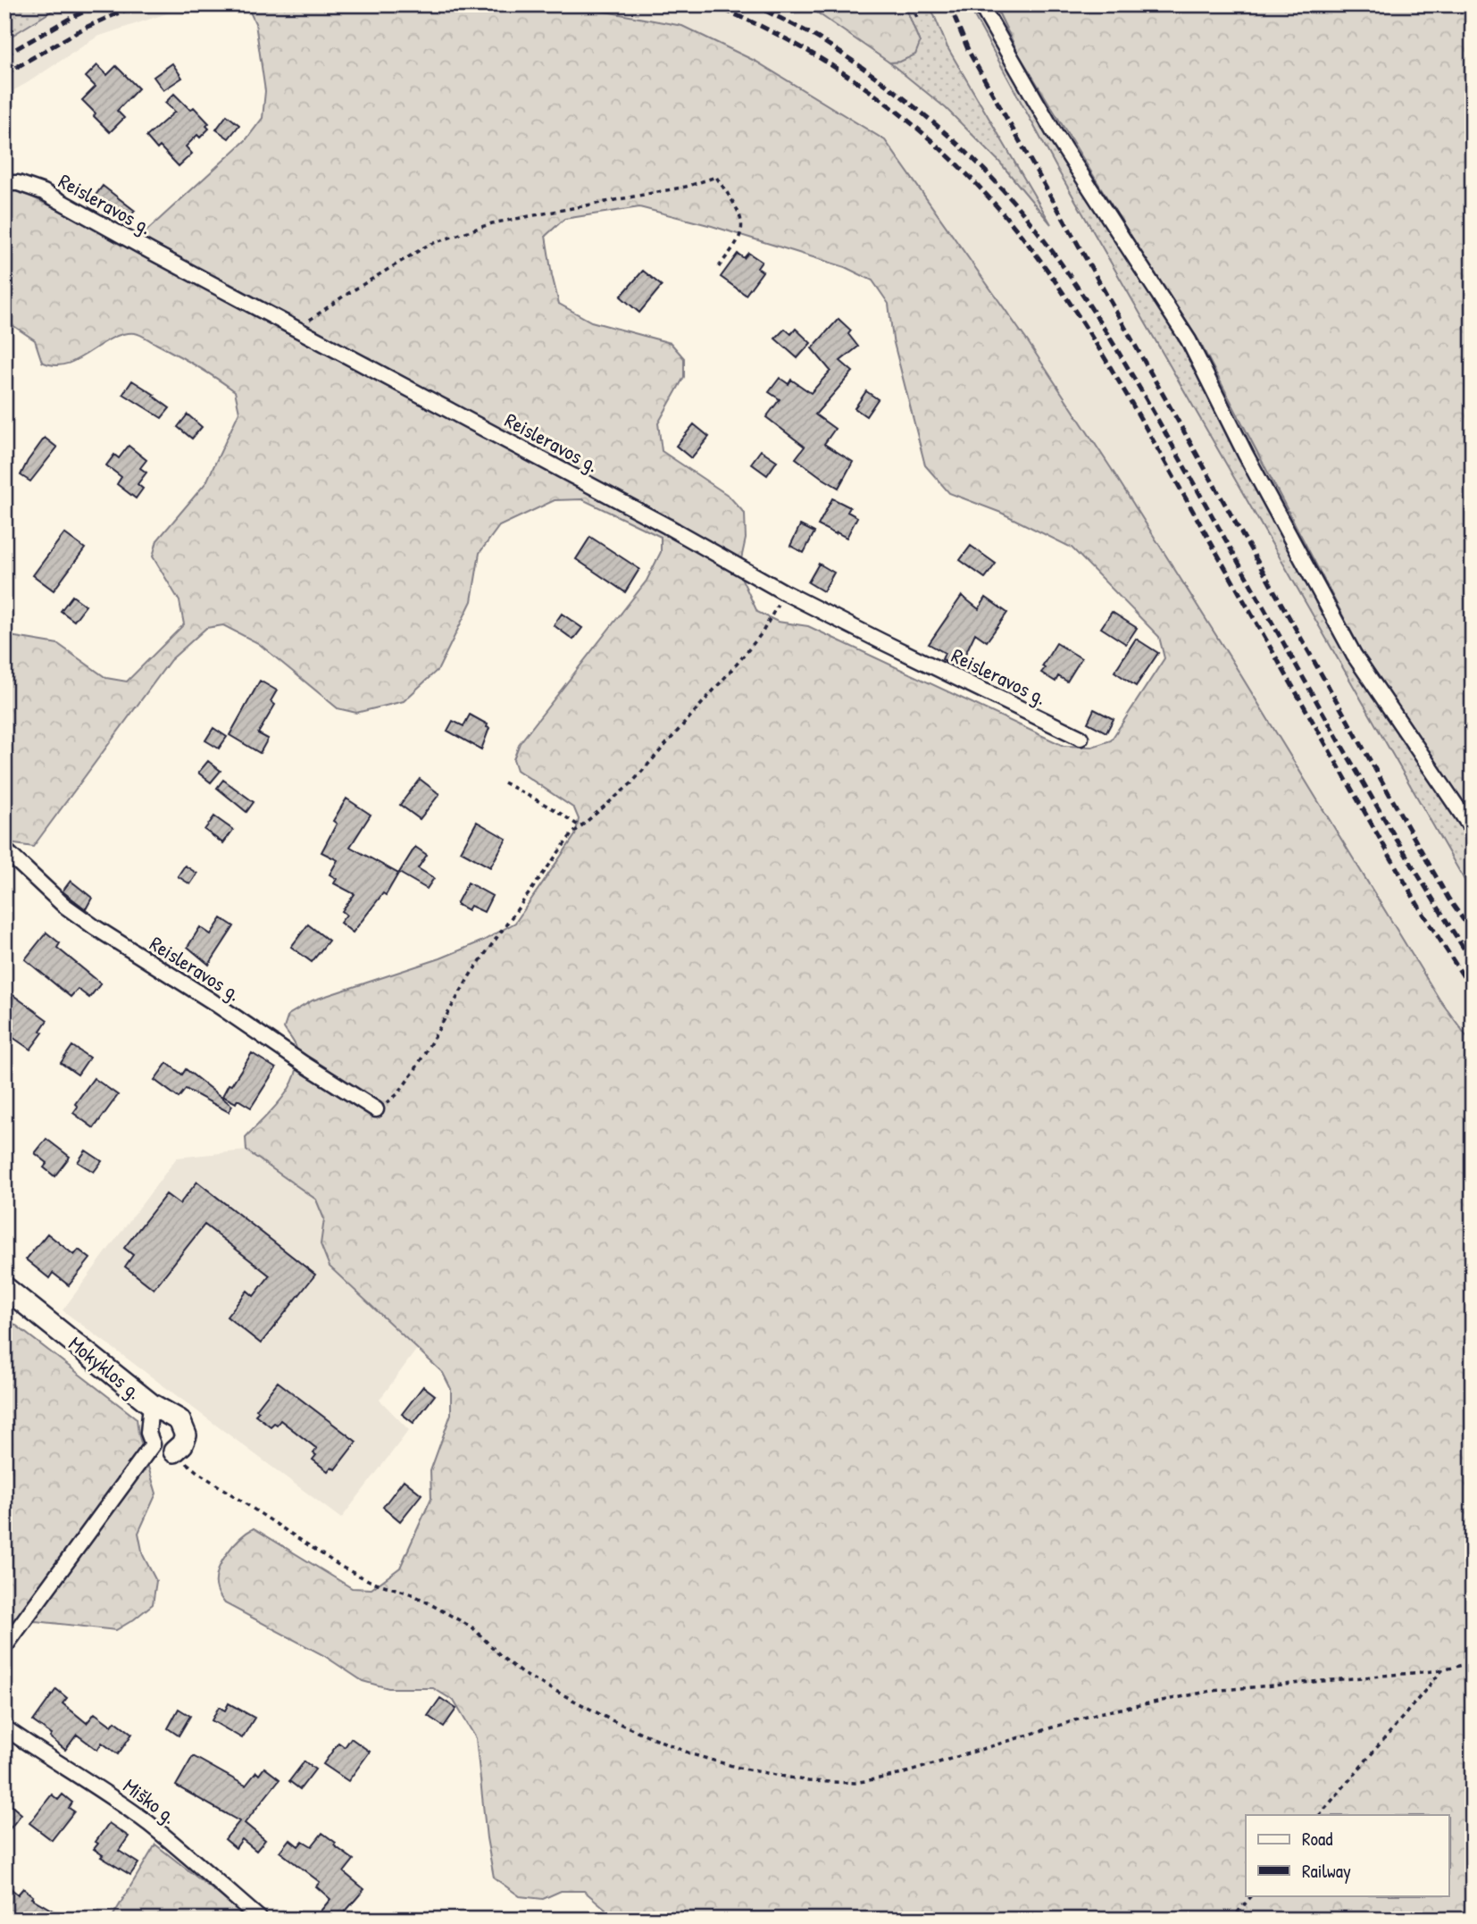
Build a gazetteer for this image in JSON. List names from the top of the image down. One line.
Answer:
{"streets":{"main road":["Mokyklos g."],"street":["Reisleravos g.","Miško g."]},"legend":["Road","Railway"]}
